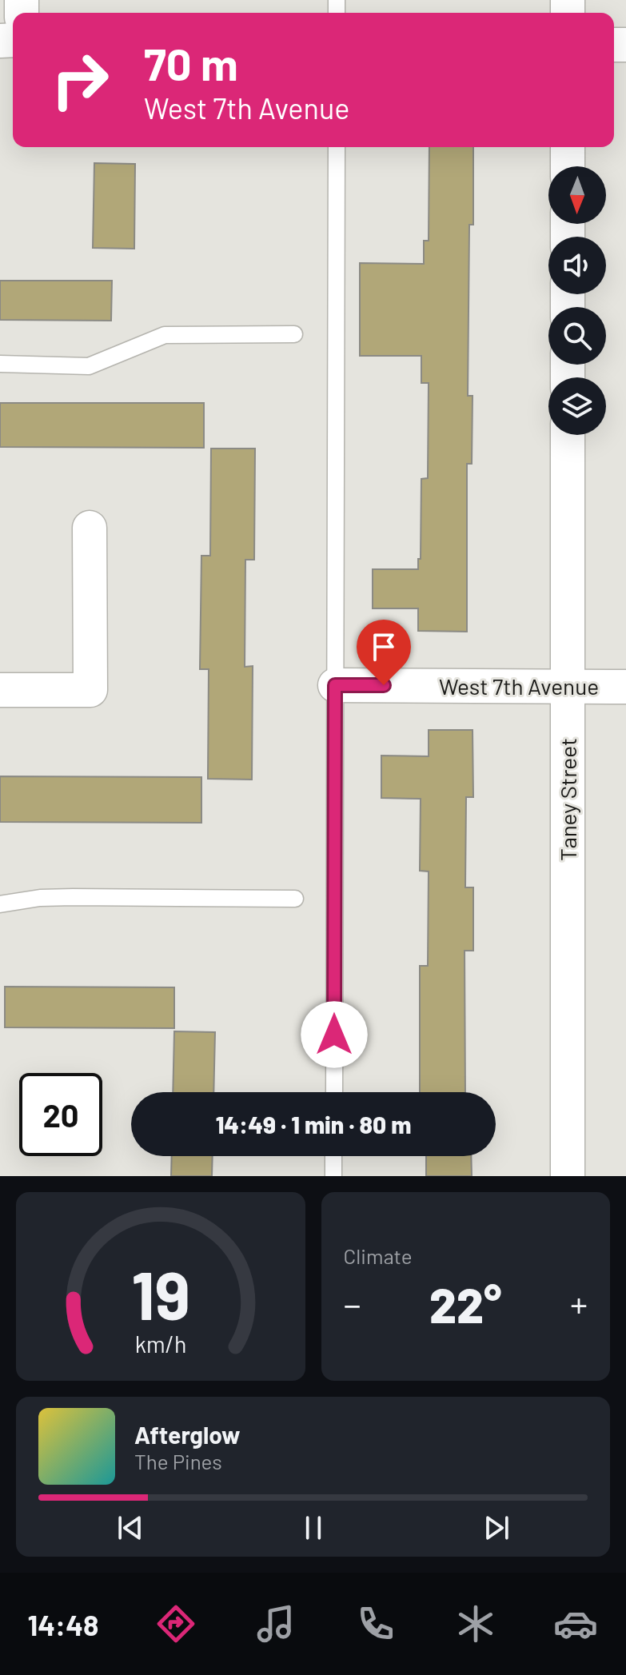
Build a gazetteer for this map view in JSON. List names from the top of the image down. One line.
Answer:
{"streets":{"street":["West 7th Avenue","Taney Street"]},"crossings":[["West 7th Avenue","Taney Street"]],"north":"bottom","page":{"turn":["70 m","West 7th Avenue"],"limit":"20","trip":"14:49 · 1 min · 80 m","tile":"Climate","heat":["−","22°","+"],"song":["Afterglow","The Pines"],"tabs":"14:48","gauge":["19","km/h"]}}
